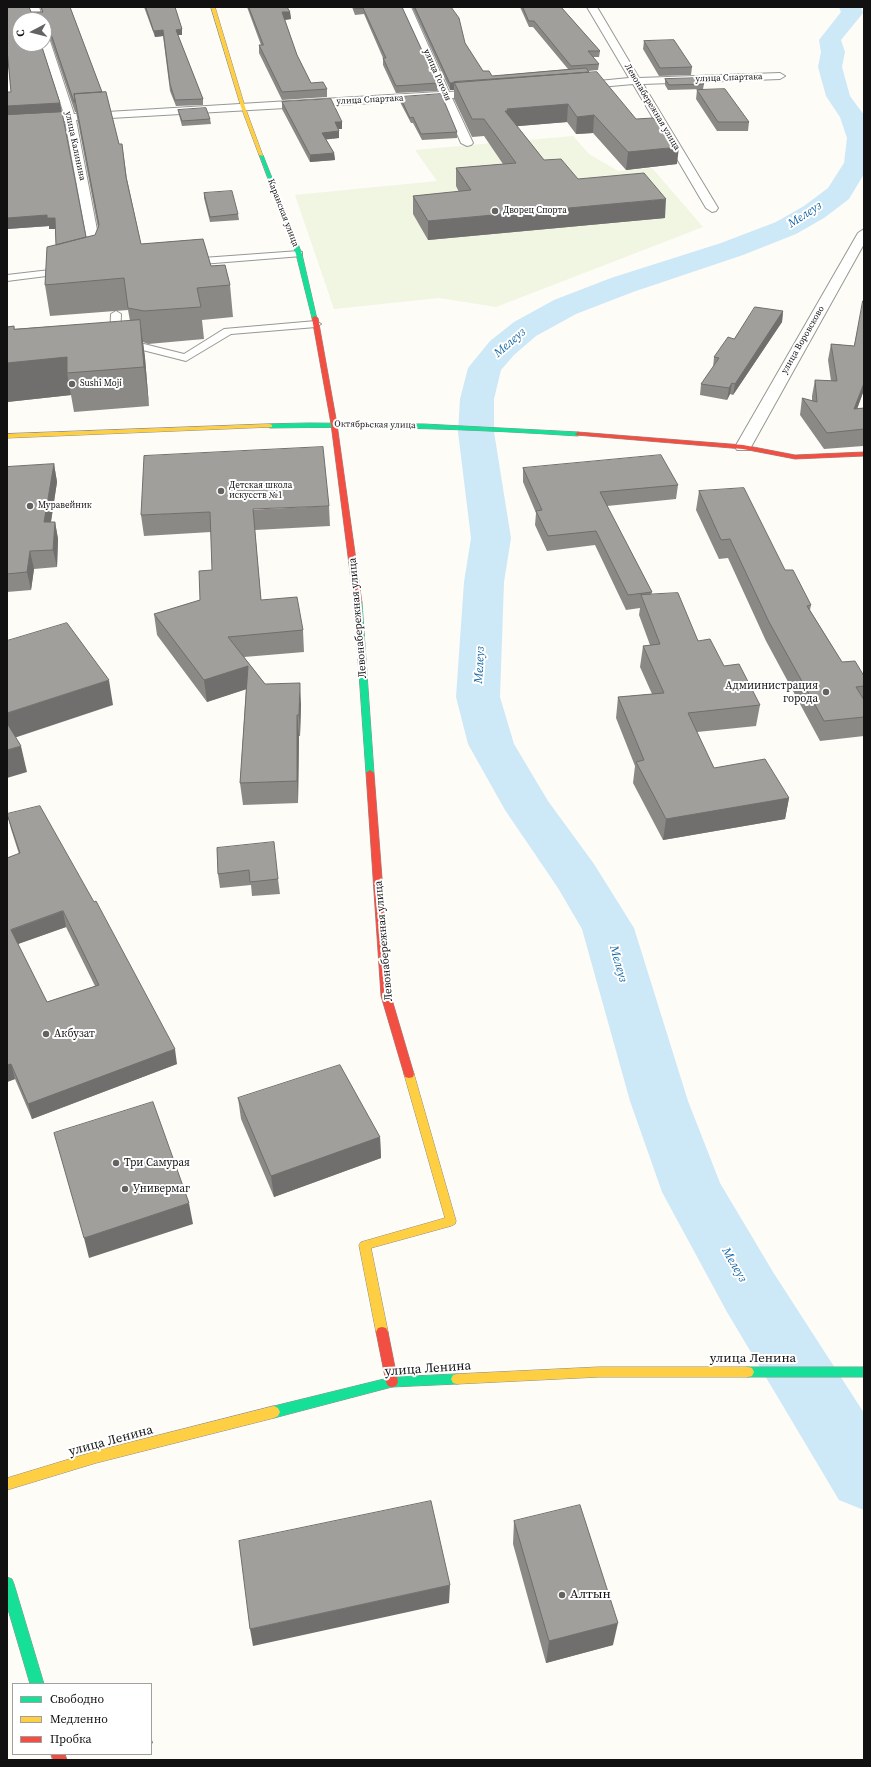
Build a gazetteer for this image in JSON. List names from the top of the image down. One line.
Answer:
{"streets":{"street":["улица Гоголя","улица Спартака","Левонабережная улица","улица Калинина","Каранская улица","улица Воровсково","Октябрьская улица","улица Ленина"]},"crossings":[["улица Гоголя","улица Спартака"],["улица Спартака","Левонабережная улица"],["улица Спартака","улица Калинина"],["улица Спартака","Каранская улица"],["Левонабережная улица","Каранская улица"],["Левонабережная улица","Октябрьская улица"],["Левонабережная улица","улица Ленина"],["Каранская улица","Октябрьская улица"],["улица Воровсково","Октябрьская улица"]],"water":["Мелеуз"],"places":["Дворец Спорта","Sushi Moji","Детская школа искусств №1","Муравейник","Адмиинистрация города","Акбузат","Три Самурая","Универмаг","Алтын"],"legend":["Свободно","Медленно","Пробка"],"north":"left"}
